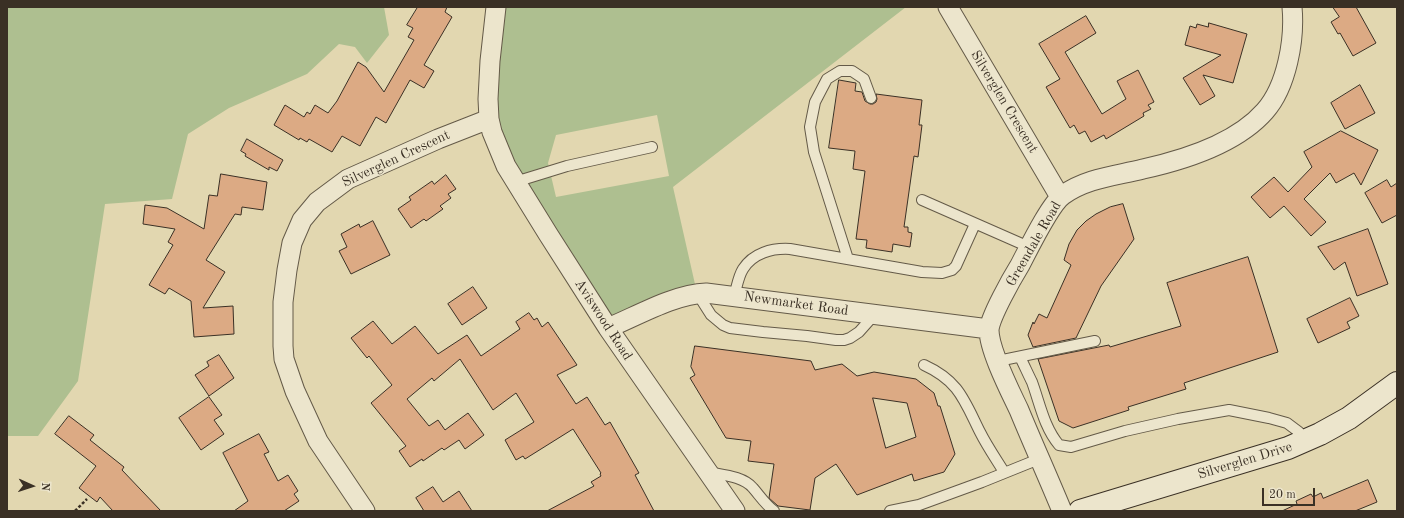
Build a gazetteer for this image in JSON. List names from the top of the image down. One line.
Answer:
{"streets":{"street":["Silverglen Crescent","Greendale Road","Newmarket Road","Aviswood Road","Silverglen Drive"]},"crossings":[["Silverglen Crescent","Greendale Road"],["Silverglen Crescent","Aviswood Road"],["Greendale Road","Newmarket Road"],["Newmarket Road","Aviswood Road"]],"scale_bar":"20 m","north":"right"}
